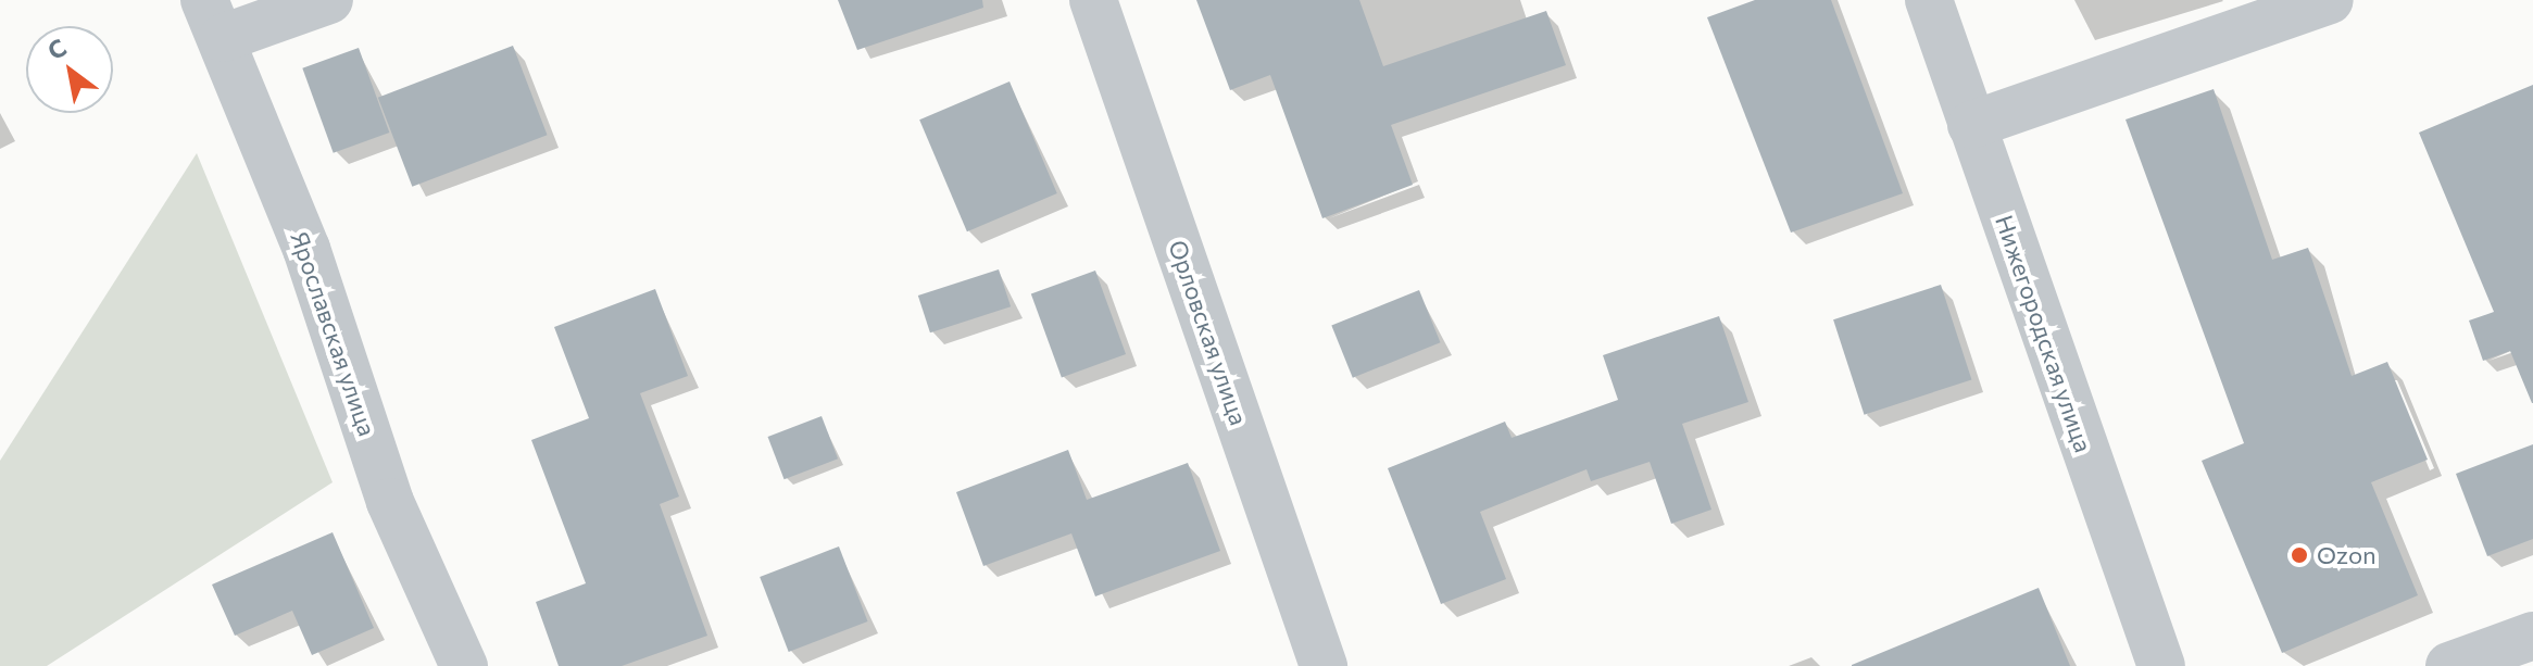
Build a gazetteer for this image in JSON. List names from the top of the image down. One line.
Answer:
{"streets":{"street":["Орловская улица","Ярославская улица","Нижегородская улица"]},"places":["Ozon"],"north":"top left"}
